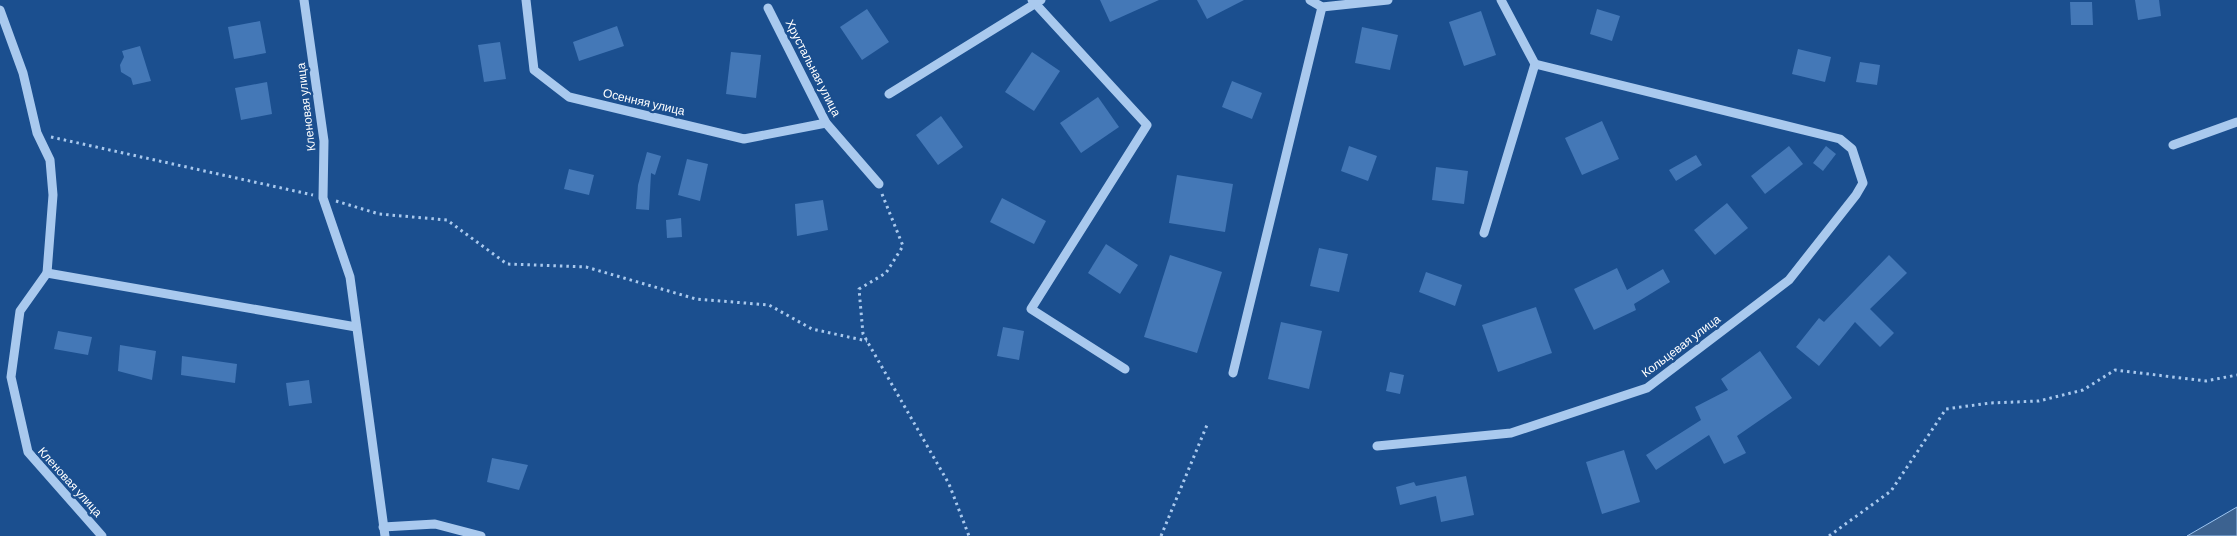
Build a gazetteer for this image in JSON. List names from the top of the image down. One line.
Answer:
{"streets":{"street":["Хрустальная улица","Осенняя улица","Кленовая улица","Кольцевая улица"]},"crossings":[["Хрустальная улица","Осенняя улица"]]}
